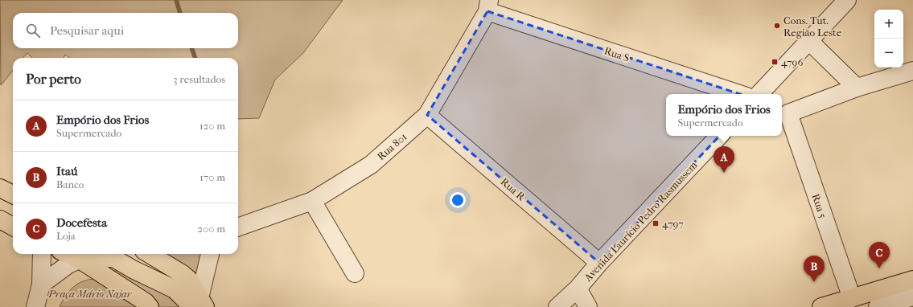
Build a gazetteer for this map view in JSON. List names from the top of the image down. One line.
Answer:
{"streets":{"street":["Rua S","Rua 801","Rua R","Rua 5","Avenida Laurício Pedro Rasmussem"]},"crossings":[["Rua S","Rua 801"],["Rua 801","Rua R"],["Rua R","Avenida Laurício Pedro Rasmussem"]],"parks":["Praça Mário Najar"],"places":{"other":["Cons. Tut. Região Leste"],"transit":["4796","4797"]},"page":{"map_buttons":["+","−"],"search":"Pesquisar aqui","heading":["Por perto","3 resultados"],"popup":["Empório dos Frios","Supermercado"],"list":[{"mark":"A","name":"Empório dos Frios","note":"Supermercado","value":"120 m"},{"mark":"B","name":"Itaú","note":"Banco","value":"170 m"},{"mark":"C","name":"Docefesta","note":"Loja","value":"200 m"}],"pins":["A","C","B"]}}
